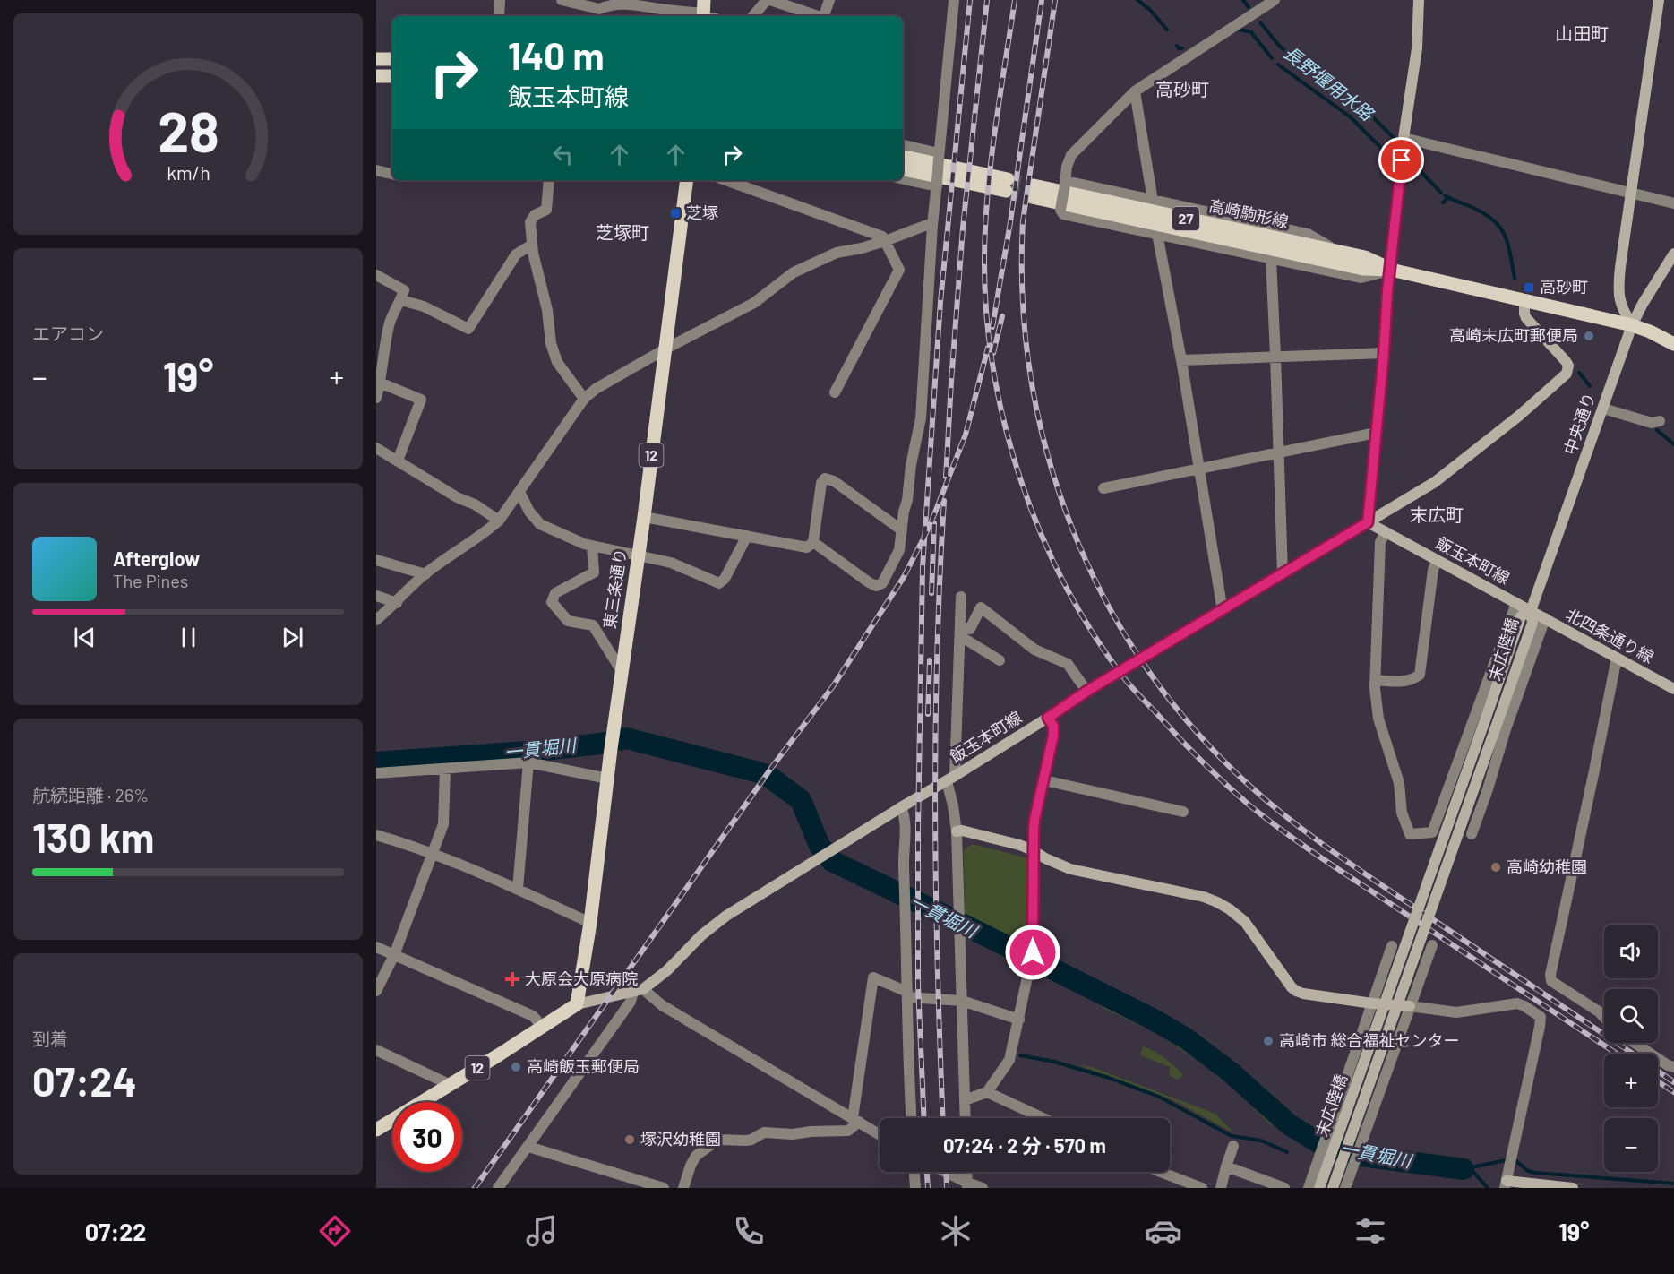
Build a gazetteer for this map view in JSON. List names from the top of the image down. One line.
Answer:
{"streets":{"main road":["高崎駒形線","27","12","東三条通り"],"street":["中央通り","飯玉本町線","北四条通り線","末広陸橋"]},"crossings":[["高崎駒形線","中央通り"],["中央通り","飯玉本町線"],["中央通り","北四条通り線"],["中央通り","末広陸橋"],["12","飯玉本町線"],["12","東三条通り"],["飯玉本町線","東三条通り"],["飯玉本町線","北四条通り線"],["飯玉本町線","末広陸橋"],["北四条通り線","末広陸橋"]],"districts":["山田町","高砂町","芝塚町","末広町"],"water":["長野堰用水路","一貫堀川"],"places":{"transit":["芝塚","高砂町"],"other":["高崎末広町郵便局","高崎幼稚園","高崎市 総合福祉センター","高崎飯玉郵便局","塚沢幼稚園"],"health":["大原会大原病院"]},"page":{"turn":["140 m","飯玉本町線"],"tile":["エアコン",["航続距離 · 26%","130 km"],["到着","07:24"]],"heat":["−","19°","+"],"song":["Afterglow","The Pines"],"map_buttons":["+","−"],"limit":"30","trip":"07:24 · 2 分 · 570 m","tabs":["07:22","19°"],"gauge":["28","km/h"]}}
